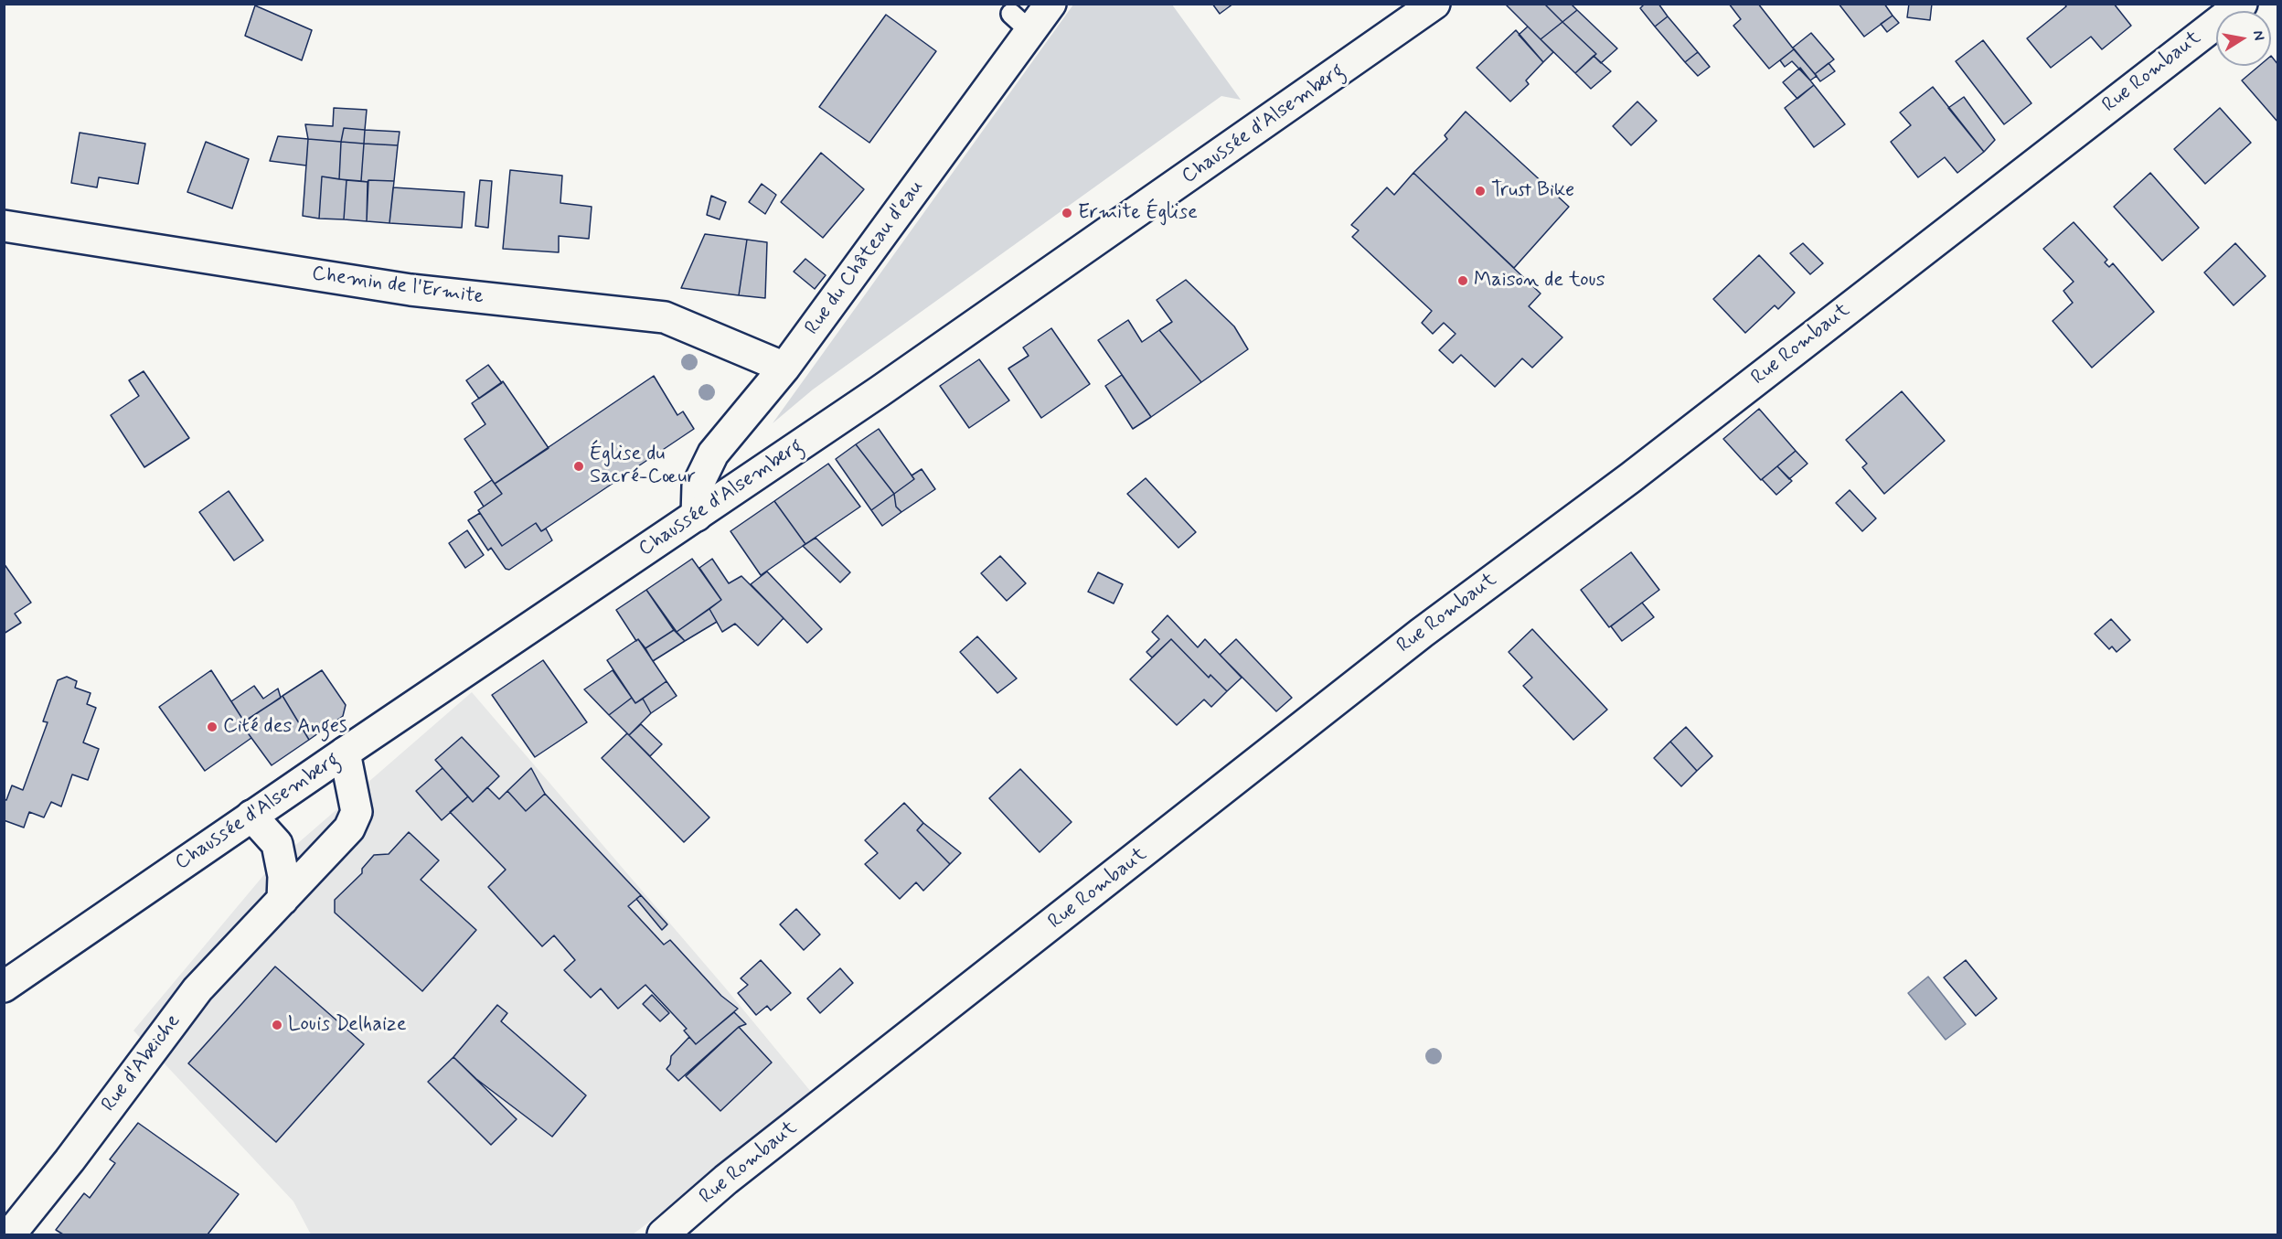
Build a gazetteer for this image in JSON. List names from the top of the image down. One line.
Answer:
{"streets":{"street":["Rue Rombaut","Chaussée d'Alsemberg","Rue du Château d'eau","Chemin de l'Ermite","Rue d'Abeiche"]},"crossings":[["Chaussée d'Alsemberg","Rue du Château d'eau"],["Chaussée d'Alsemberg","Rue d'Abeiche"],["Rue du Château d'eau","Chemin de l'Ermite"]],"places":["Trust Bike","Ermite Église","Maison de tous","Église du Sacré-Cœur","Cité des Anges","Louis Delhaize"],"north":"right"}
